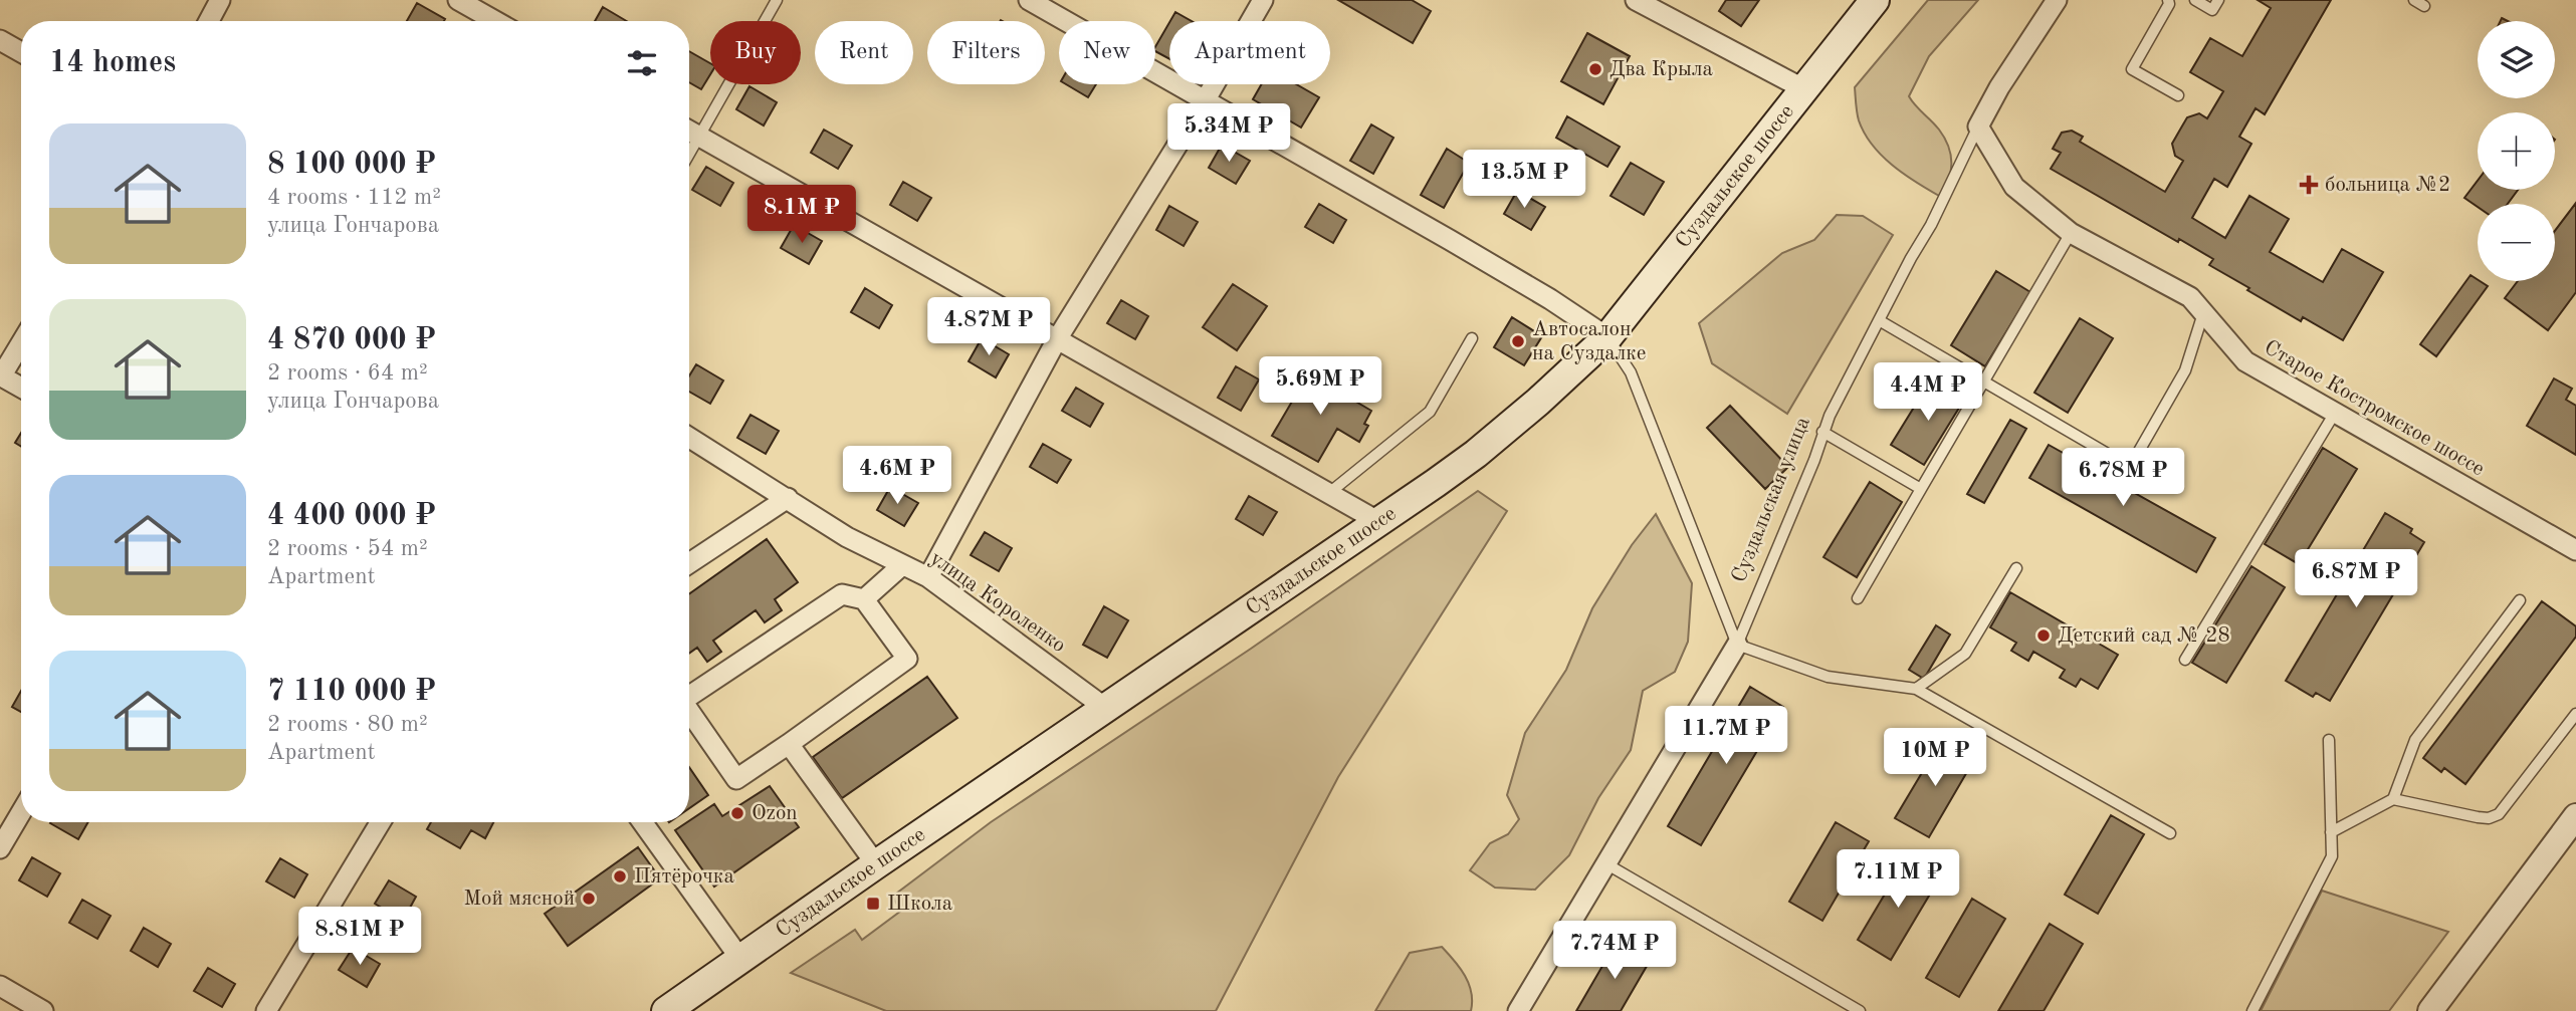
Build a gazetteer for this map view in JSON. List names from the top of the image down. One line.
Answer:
{"streets":{"main road":["Суздальское шоссе"],"street":["Старое Костромское шоссе","Суздальская улица","улица Короленко"]},"crossings":[["Суздальское шоссе","улица Короленко"],["Старое Костромское шоссе","Суздальская улица"]],"places":{"other":["Два Крыла","Автосалон на Суздалке","Детский сад № 28","Ozon","Пятёрочка","Мой мясной"],"health":["больница №2"],"transit":["Школа"]},"page":{"map_buttons":["+","−"],"chip":["Buy","Rent","Filters","New","Apartment"],"heading":"14 homes","price":["5.34M ₽","13.5M ₽","8.1M ₽","4.87M ₽","5.69M ₽","4.4M ₽","4.6M ₽","6.78M ₽","6.87M ₽","11.7M ₽","10M ₽","7.11M ₽","8.81M ₽","7.74M ₽"],"list":[{"name":"8 100 000 ₽","note":"4 rooms · 112 m² · улица Гончарова"},{"name":"4 870 000 ₽","note":"2 rooms · 64 m² · улица Гончарова"},{"name":"4 400 000 ₽","note":"2 rooms · 54 m² · Apartment"},{"name":"7 110 000 ₽","note":"2 rooms · 80 m² · Apartment"}]}}
